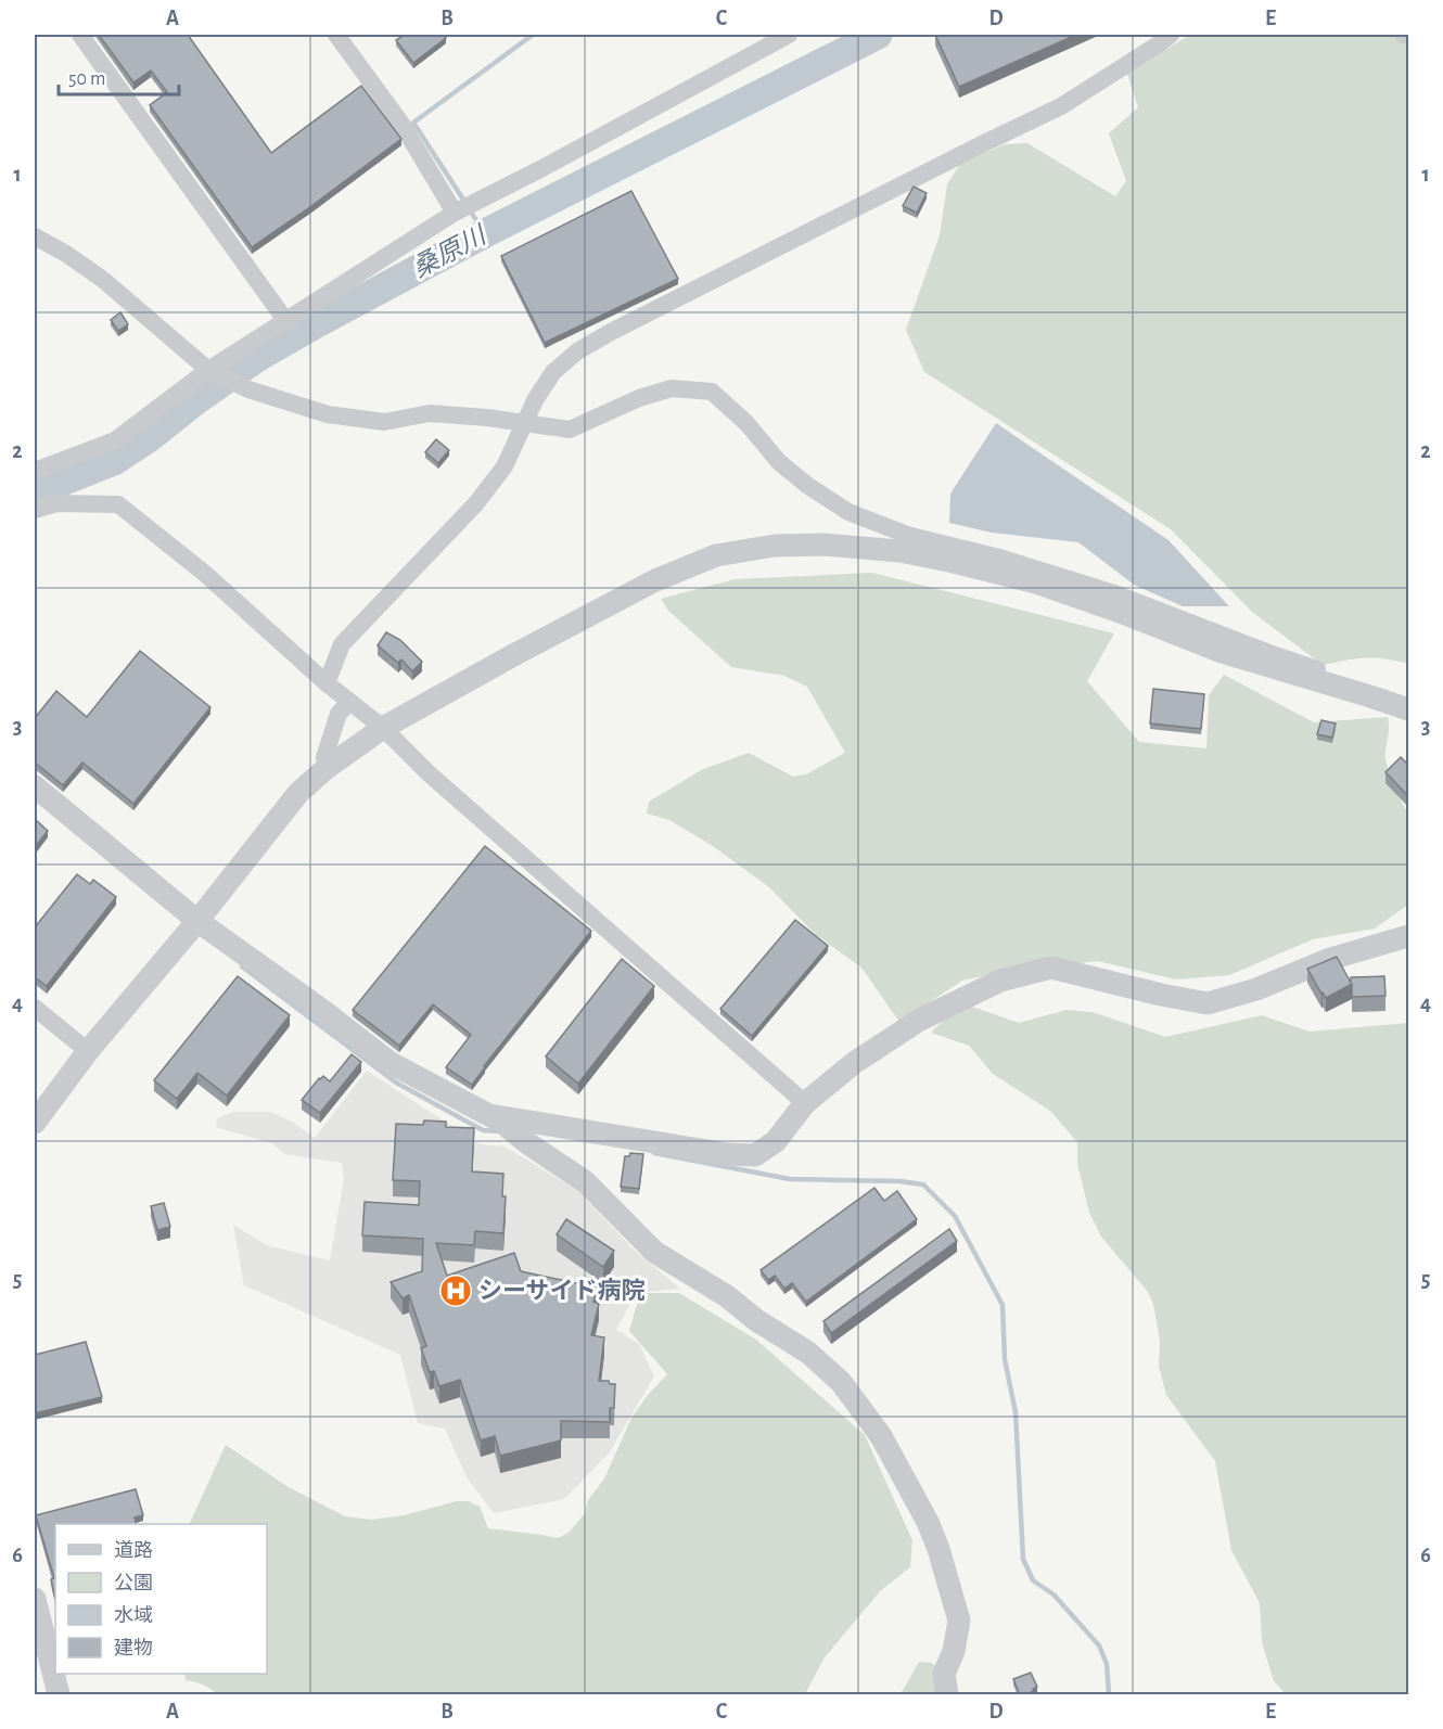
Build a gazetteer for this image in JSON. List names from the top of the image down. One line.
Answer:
{"water":["桑原川"],"places":{"hospital":["シーサイド病院"]},"legend":["道路","公園","水域","建物"],"scale_bar":"50 m","grid":{"columns":["A","B","C","D","E"],"rows":["1","2","3","4","5","6"]}}
